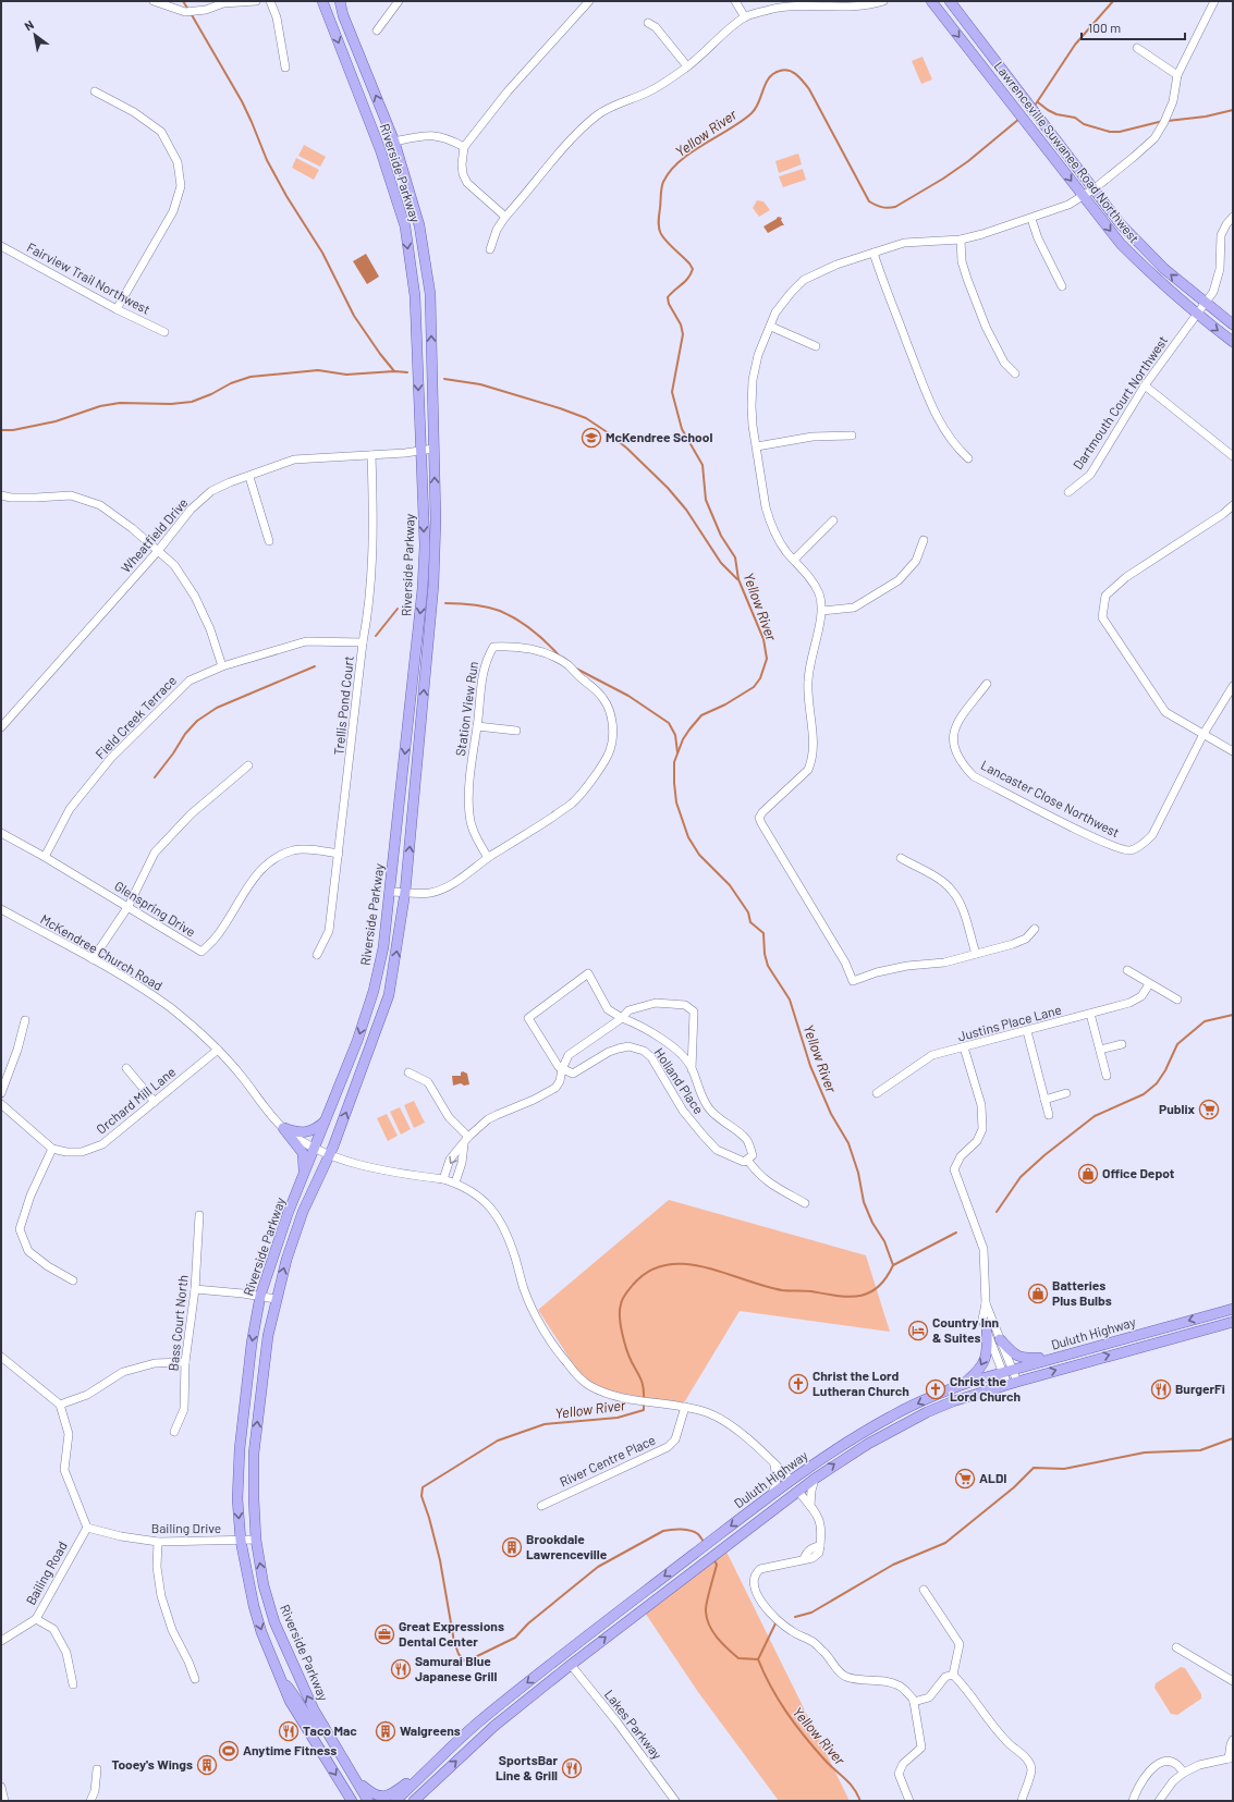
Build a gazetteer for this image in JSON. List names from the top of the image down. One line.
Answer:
{"streets":{"main road":["Lawrenceville Suwanee Road Northwest","Riverside Parkway","Duluth Highway"],"street":["Fairview Trail Northwest","Dartmouth Court Northwest","Wheatfield Drive","Trellis Pond Court","Station View Run","Field Creek Terrace","Lancaster Close Northwest","Glenspring Drive","McKendree Church Road","Justins Place Lane","Holland Place","Orchard Mill Lane","Bass Court North","River Centre Place","Bailing Drive","Bailing Road","Lakes Parkway"]},"crossings":[["Lawrenceville Suwanee Road Northwest","Dartmouth Court Northwest"],["Riverside Parkway","Wheatfield Drive"],["Riverside Parkway","Station View Run"],["Riverside Parkway","McKendree Church Road"],["Riverside Parkway","Bailing Drive"],["Wheatfield Drive","Trellis Pond Court"],["Trellis Pond Court","Field Creek Terrace"],["Trellis Pond Court","Glenspring Drive"],["Field Creek Terrace","Glenspring Drive"],["McKendree Church Road","Orchard Mill Lane"],["McKendree Church Road","Duluth Highway"],["McKendree Church Road","River Centre Place"],["Duluth Highway","Lakes Parkway"],["Bailing Drive","Bailing Road"]],"water":["Yellow River"],"places":{"school or university":["McKendree School"],"supermarket":["Publix","ALDI"],"shop":["Office Depot","Batteries Plus Bulbs"],"hotel":["Country Inn & Suites"],"church":["Christ the Lord Lutheran Church","Christ the Lord Church"],"restaurant":["BurgerFi","Samurai Blue Japanese Grill","Taco Mac","SportsBar Line & Grill"],"building":["Brookdale Lawrenceville","Walgreens","Tooey's Wings"],"office":["Great Expressions Dental Center"],"sports":["Anytime Fitness"]},"scale_bar":"100 m","north":"top left"}
